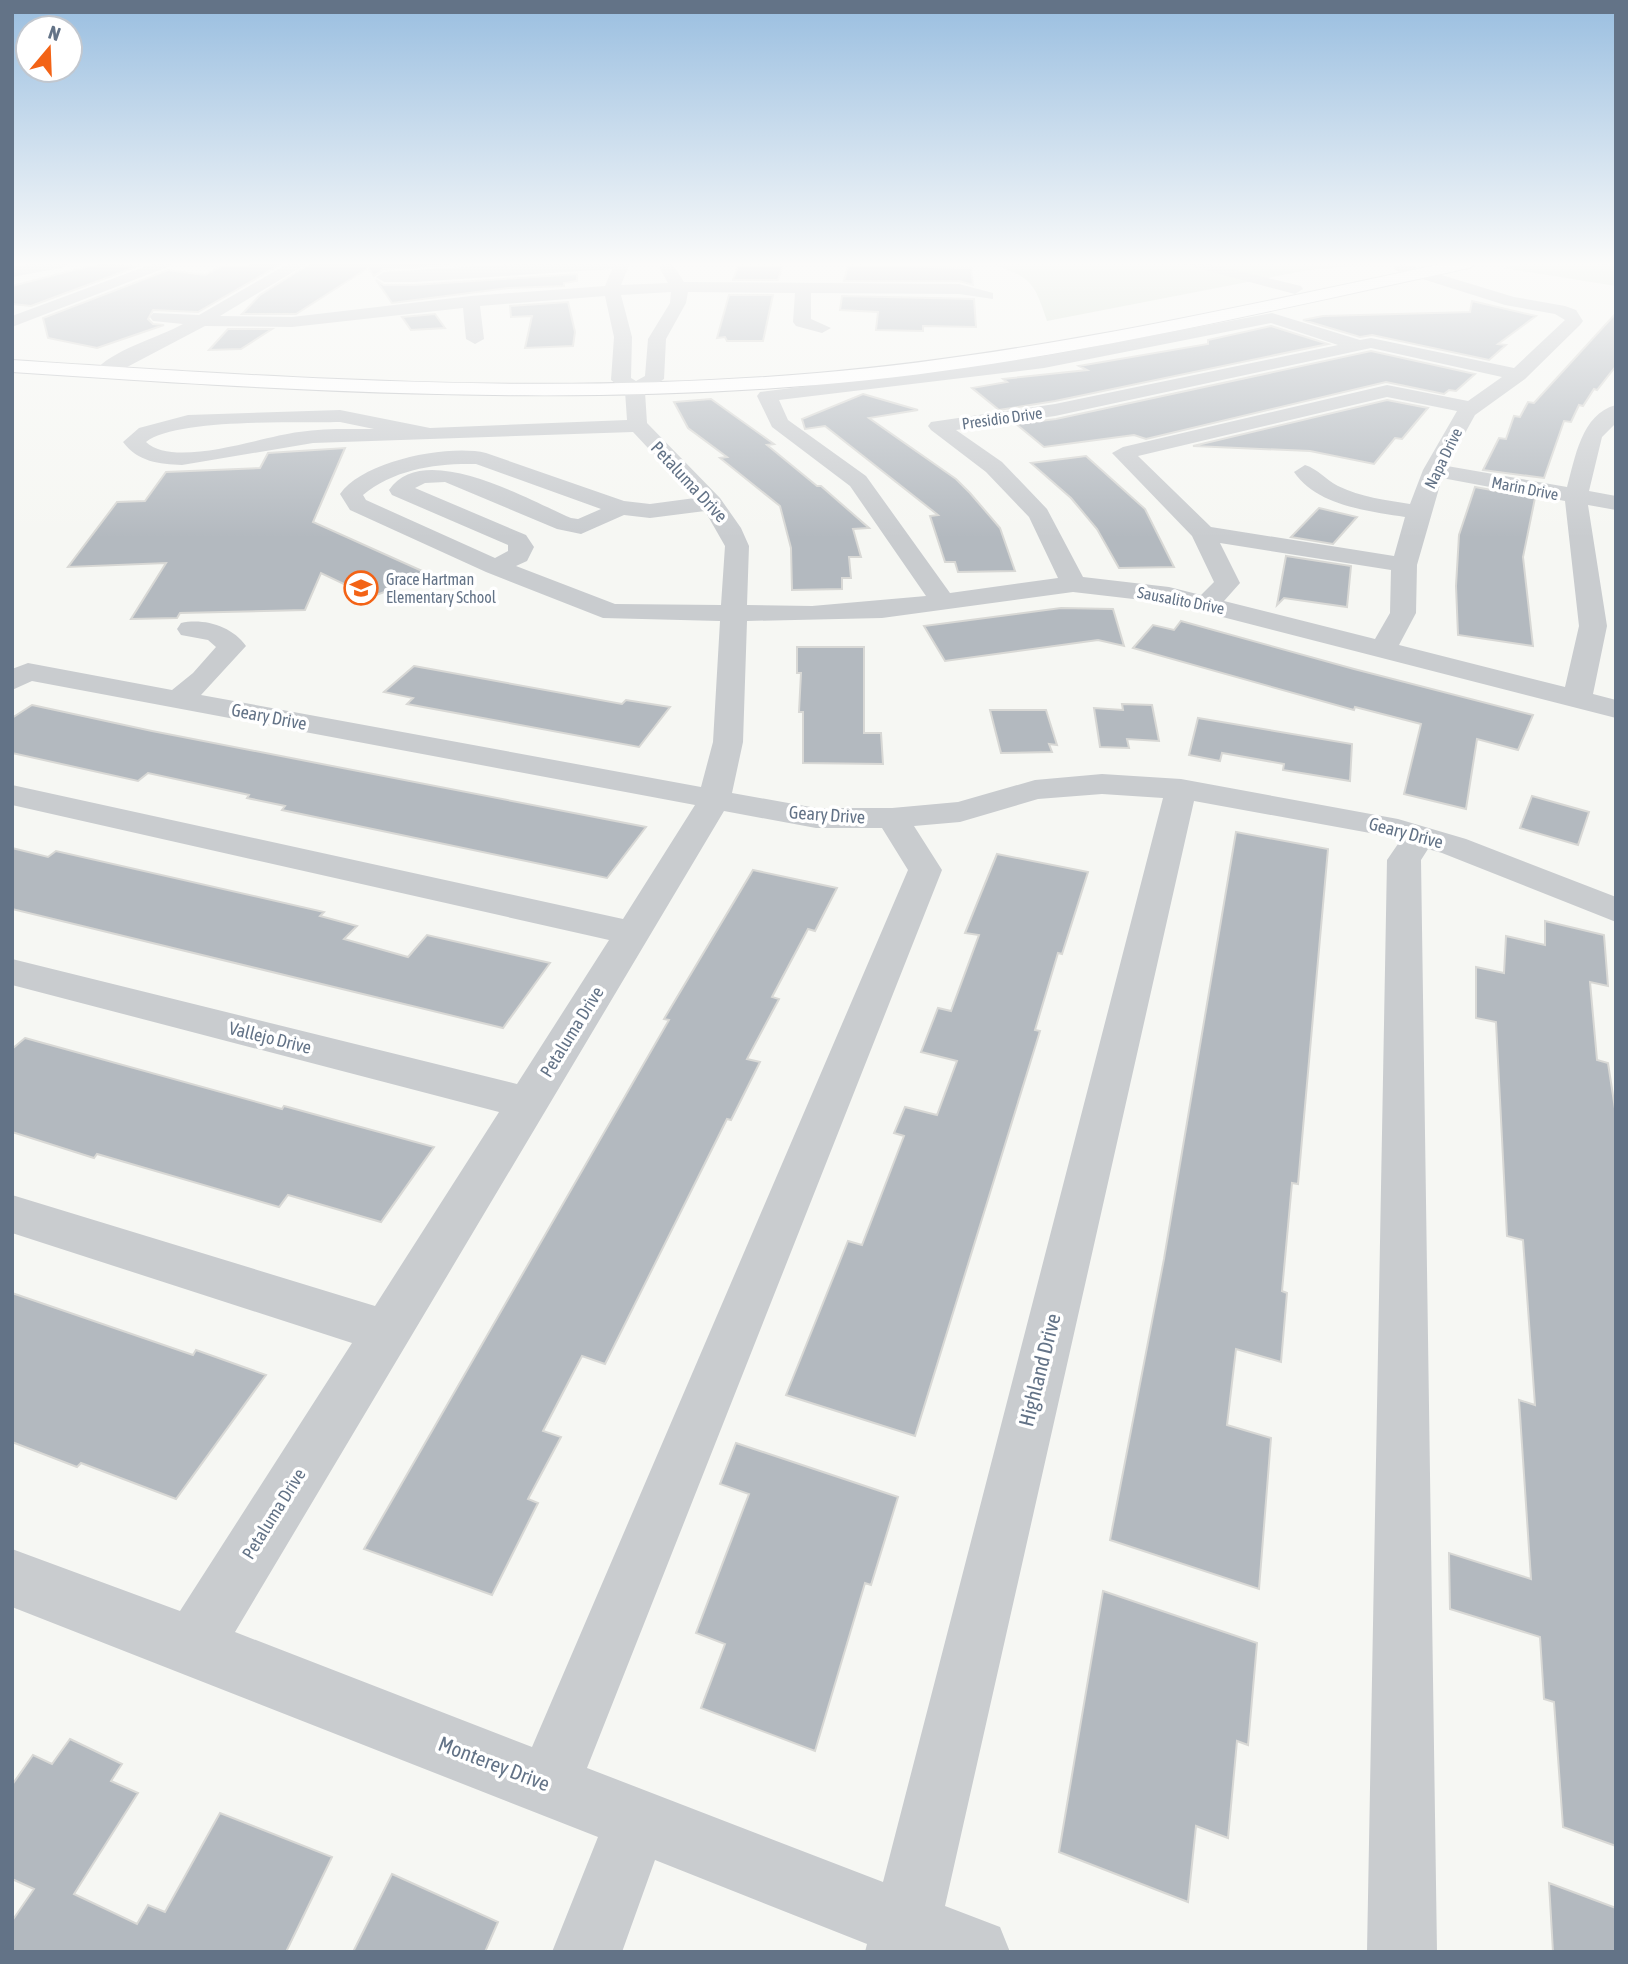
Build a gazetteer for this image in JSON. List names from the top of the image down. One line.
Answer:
{"streets":{"street":["Presidio Drive","Napa Drive","Petaluma Drive","Marin Drive","Sausalito Drive","Geary Drive","Vallejo Drive","Highland Drive","Monterey Drive"]},"crossings":[["Presidio Drive","Napa Drive"],["Presidio Drive","Sausalito Drive"],["Napa Drive","Marin Drive"],["Napa Drive","Sausalito Drive"],["Petaluma Drive","Sausalito Drive"],["Petaluma Drive","Geary Drive"],["Petaluma Drive","Vallejo Drive"],["Petaluma Drive","Monterey Drive"],["Geary Drive","Highland Drive"],["Highland Drive","Monterey Drive"]],"places":{"school or university":["Grace Hartman Elementary School"]},"north":"top"}
